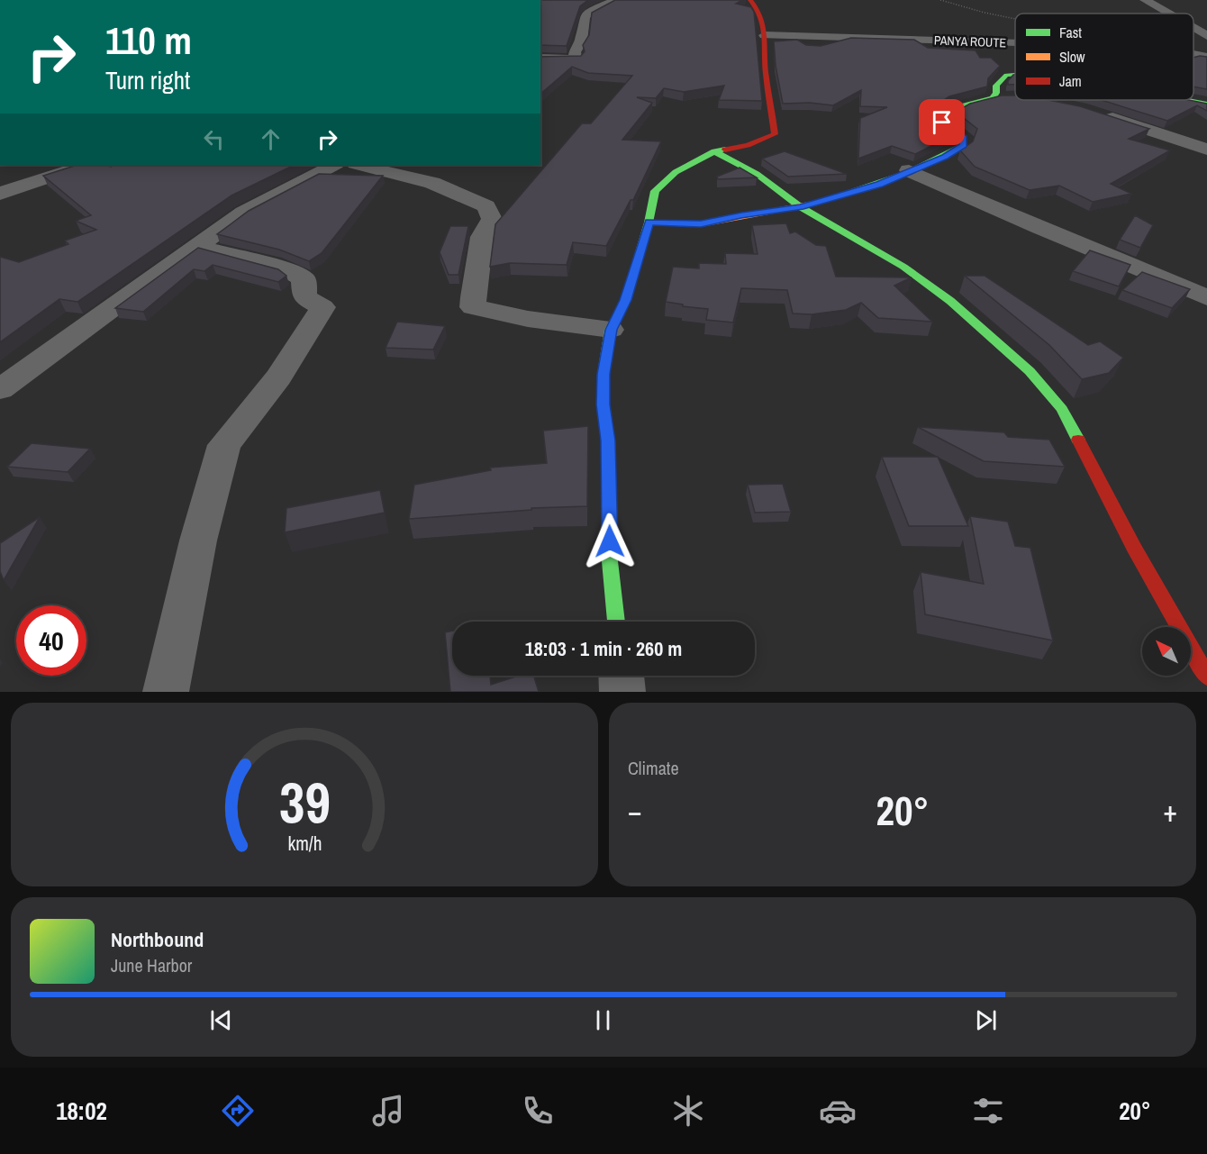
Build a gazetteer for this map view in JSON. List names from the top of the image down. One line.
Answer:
{"streets":{"street":["PANYA ROUTE"]},"legend":["Fast","Slow","Jam"],"north":"top left","page":{"turn":["110 m","Turn right"],"limit":"40","trip":"18:03 · 1 min · 260 m","tile":"Climate","heat":["−","20°","+"],"song":["Northbound","June Harbor"],"tabs":["18:02","20°"],"gauge":["39","km/h"]}}
